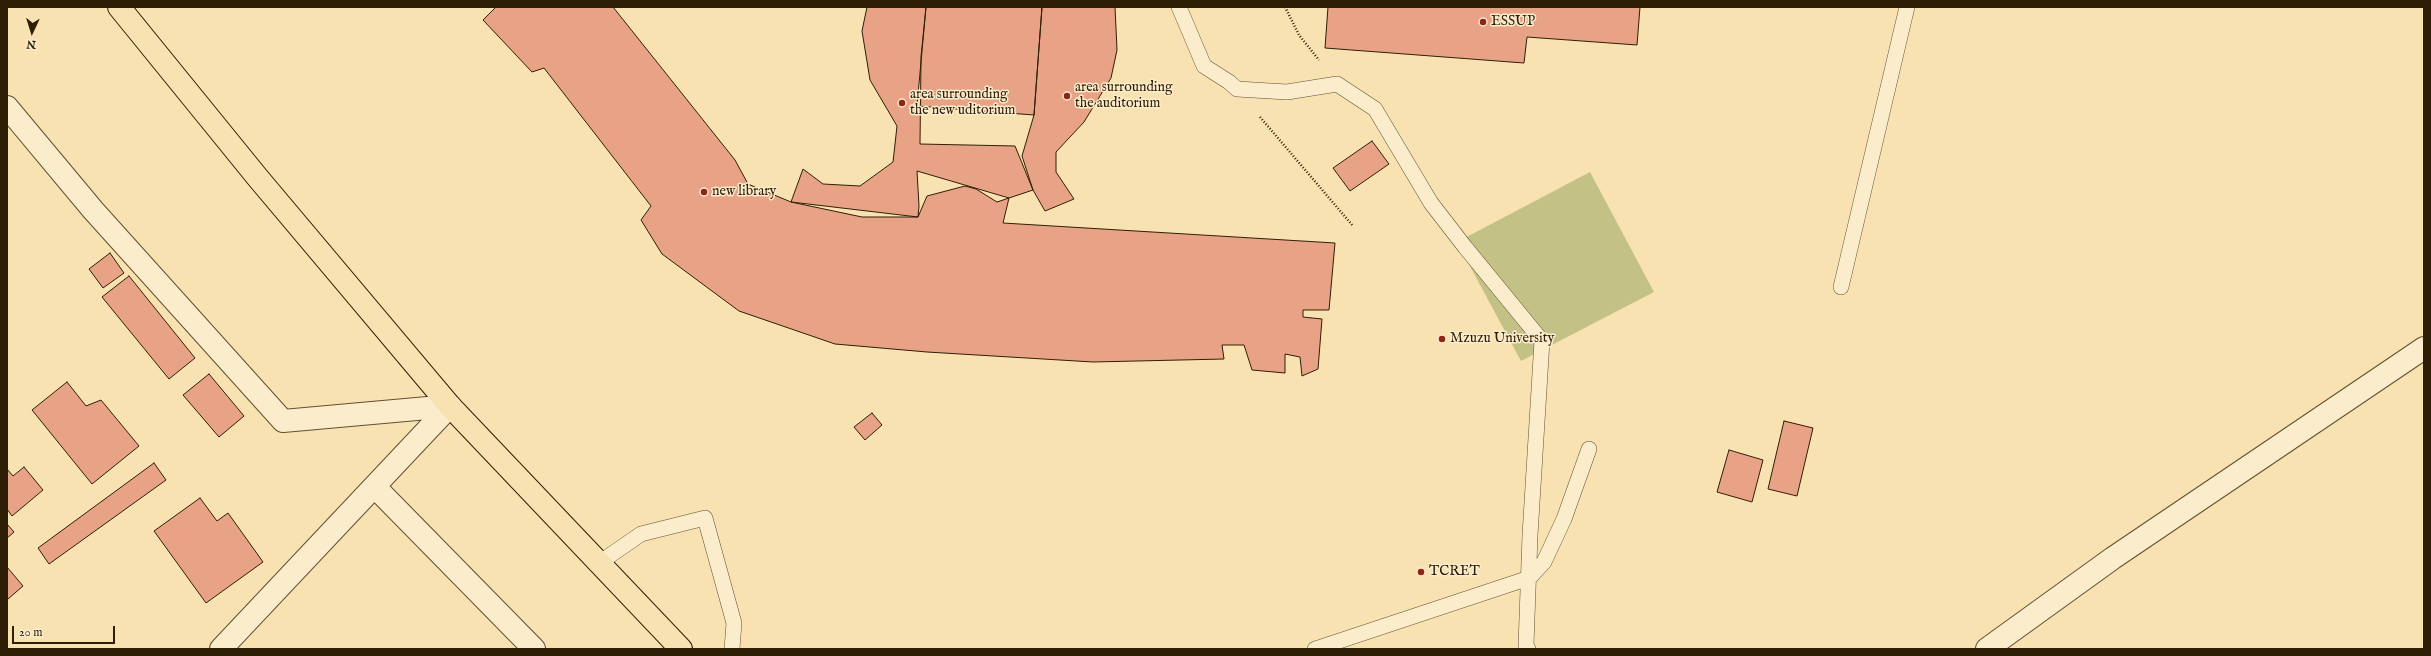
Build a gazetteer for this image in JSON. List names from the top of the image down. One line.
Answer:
{"places":["ESSUP","area surrounding the auditorium","area surrounding the new uditorium","new library","Mzuzu University","TCRET"],"scale_bar":"20 m","north":"bottom"}
